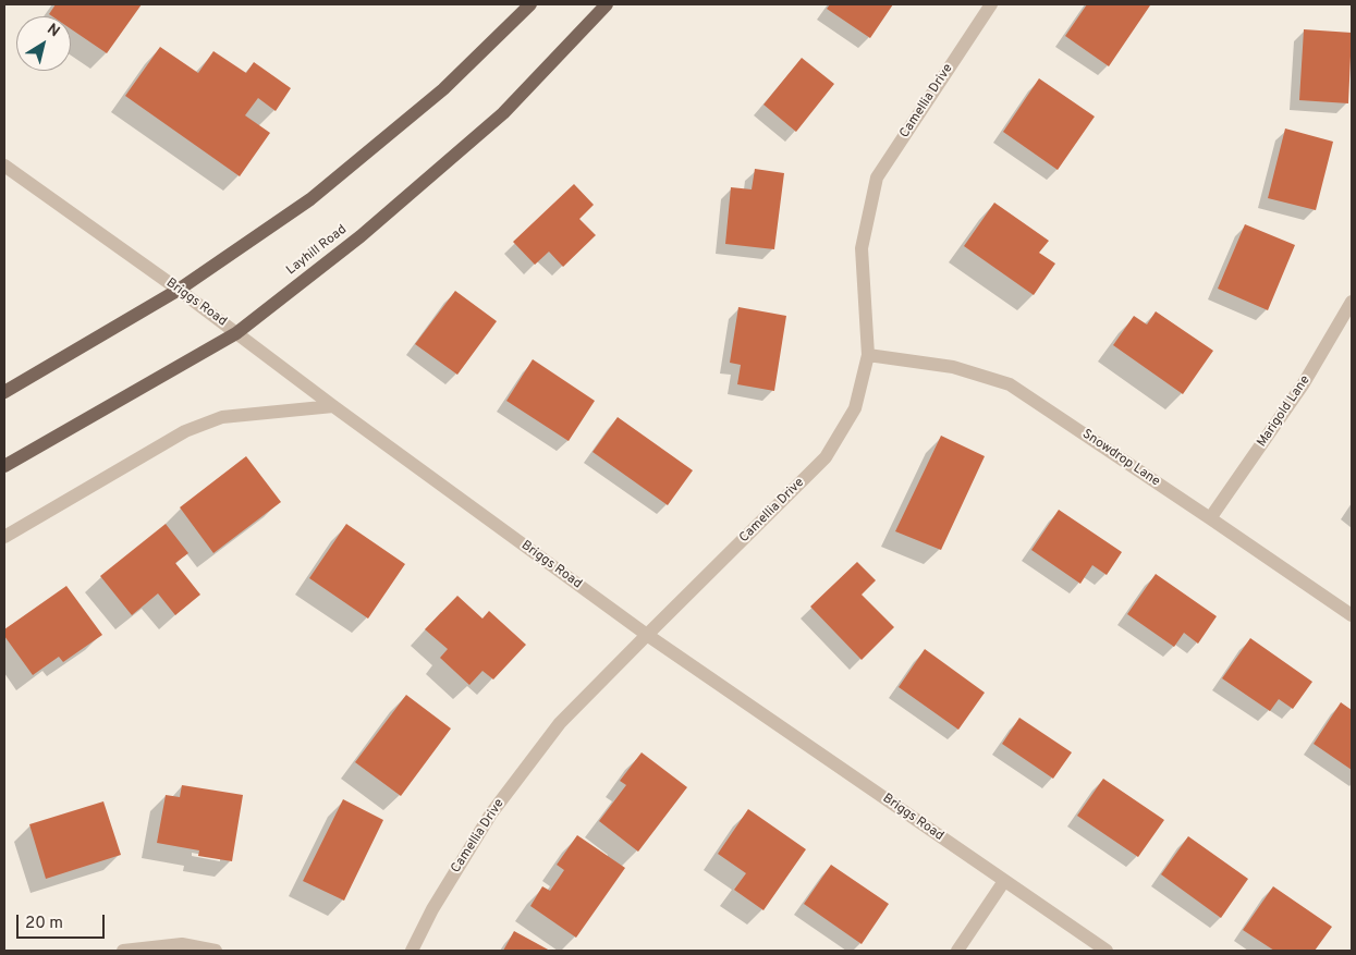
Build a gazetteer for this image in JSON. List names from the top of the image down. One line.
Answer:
{"streets":{"main road":["Layhill Road"],"street":["Camellia Drive","Briggs Road","Marigold Lane","Snowdrop Lane"]},"crossings":[["Camellia Drive","Briggs Road"],["Camellia Drive","Snowdrop Lane"],["Layhill Road","Briggs Road"],["Marigold Lane","Snowdrop Lane"]],"scale_bar":"20 m","north":"top right"}
